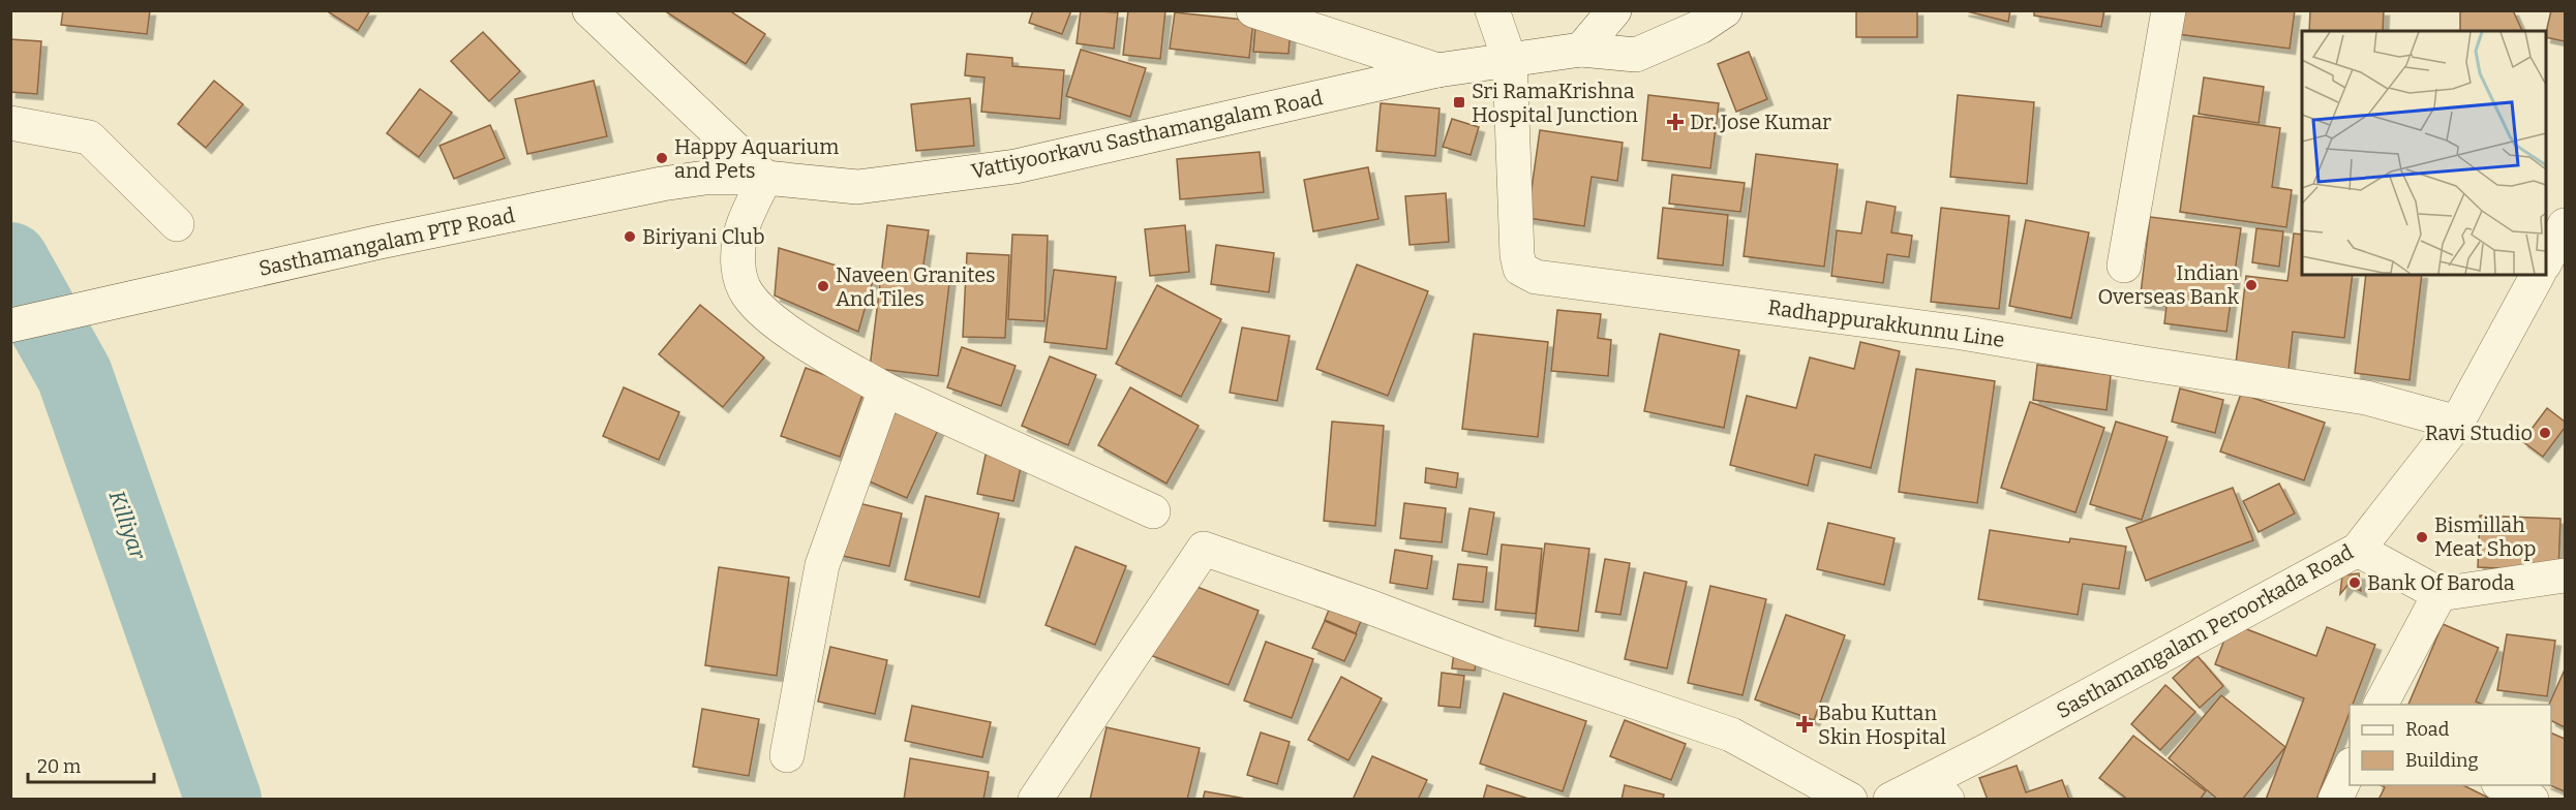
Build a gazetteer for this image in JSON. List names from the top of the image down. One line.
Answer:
{"streets":{"street":["Vattiyoorkavu Sasthamangalam Road","Sasthamangalam PTP Road","Radhappurakkunnu Line","Sasthamangalam Peroorkada Road"]},"crossings":[["Vattiyoorkavu Sasthamangalam Road","Sasthamangalam PTP Road"],["Vattiyoorkavu Sasthamangalam Road","Radhappurakkunnu Line"],["Radhappurakkunnu Line","Sasthamangalam Peroorkada Road"]],"water":["Killiyar"],"places":{"transit":["Sri RamaKrishna Hospital Junction"],"health":["Dr. Jose Kumar","Babu Kuttan Skin Hospital"],"other":["Happy Aquarium and Pets","Biriyani Club","Indian Overseas Bank","Naveen Granites And Tiles","Ravi Studio","Bismillah Meat Shop","Bank Of Baroda"]},"legend":["Road","Building"],"scale_bar":"20 m"}
